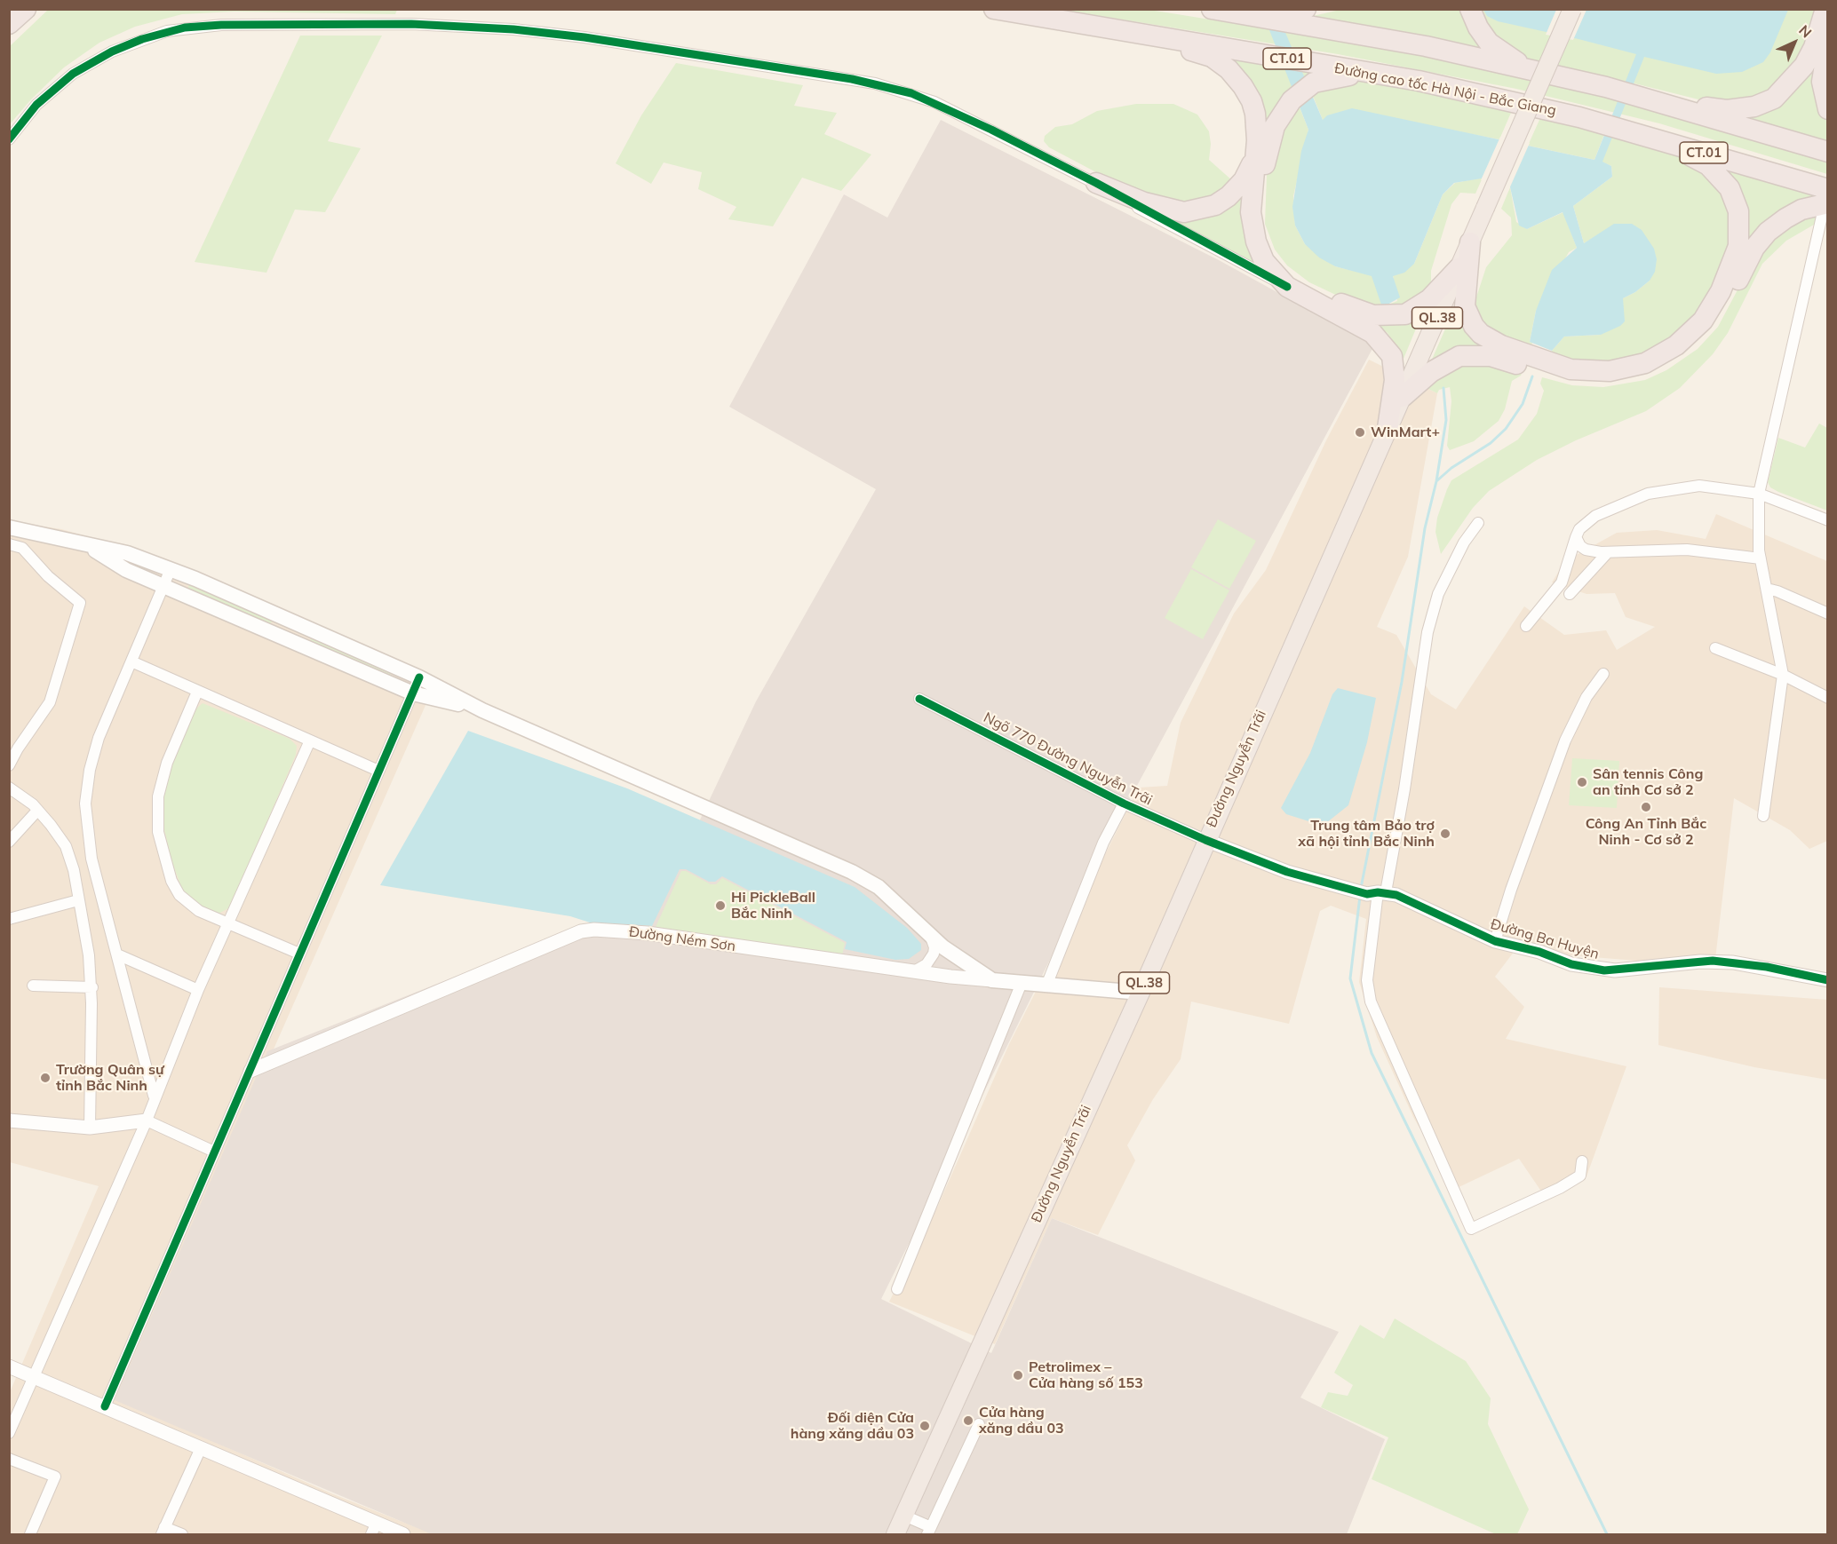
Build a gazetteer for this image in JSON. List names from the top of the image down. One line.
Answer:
{"streets":{"highway":["CT.01","Đường cao tốc Hà Nội - Bắc Giang","QL.38","Đường Nguyễn Trãi"],"main road":["Đường Ném Sơn"],"street":["Ngõ 770 Đường Nguyễn Trãi","Đường Ba Huyện"]},"crossings":[["Ngõ 770 Đường Nguyễn Trãi","Đường Nguyễn Trãi"],["Ngõ 770 Đường Nguyễn Trãi","Đường Ba Huyện"],["Đường Nguyễn Trãi","Đường Ném Sơn"],["Đường Nguyễn Trãi","Đường Ba Huyện"]],"places":["WinMart+","Sân tennis Công an tỉnh Cơ sở 2","Công An Tỉnh Bắc Ninh - Cơ sở 2","Trung tâm Bảo trợ xã hội tỉnh Bắc Ninh","Hi PickleBall Bắc Ninh","Trường Quân sự tỉnh Bắc Ninh","Petrolimex – Cửa hàng số 153","Cửa hàng xăng dầu 03","Đối diện Cửa hàng xăng dầu 03"],"north":"top right"}
